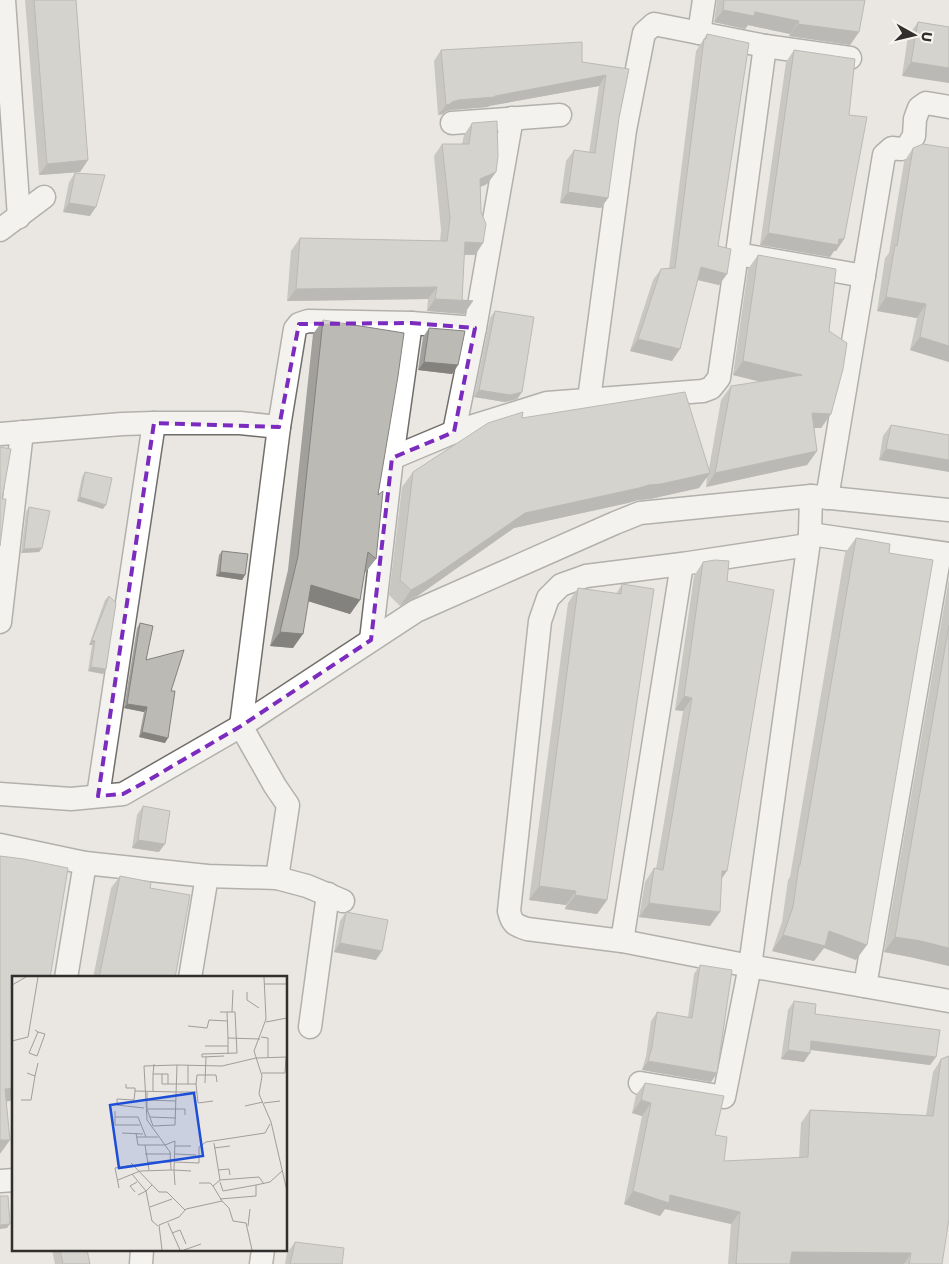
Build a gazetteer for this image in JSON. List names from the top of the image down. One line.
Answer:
{"north":"right"}
